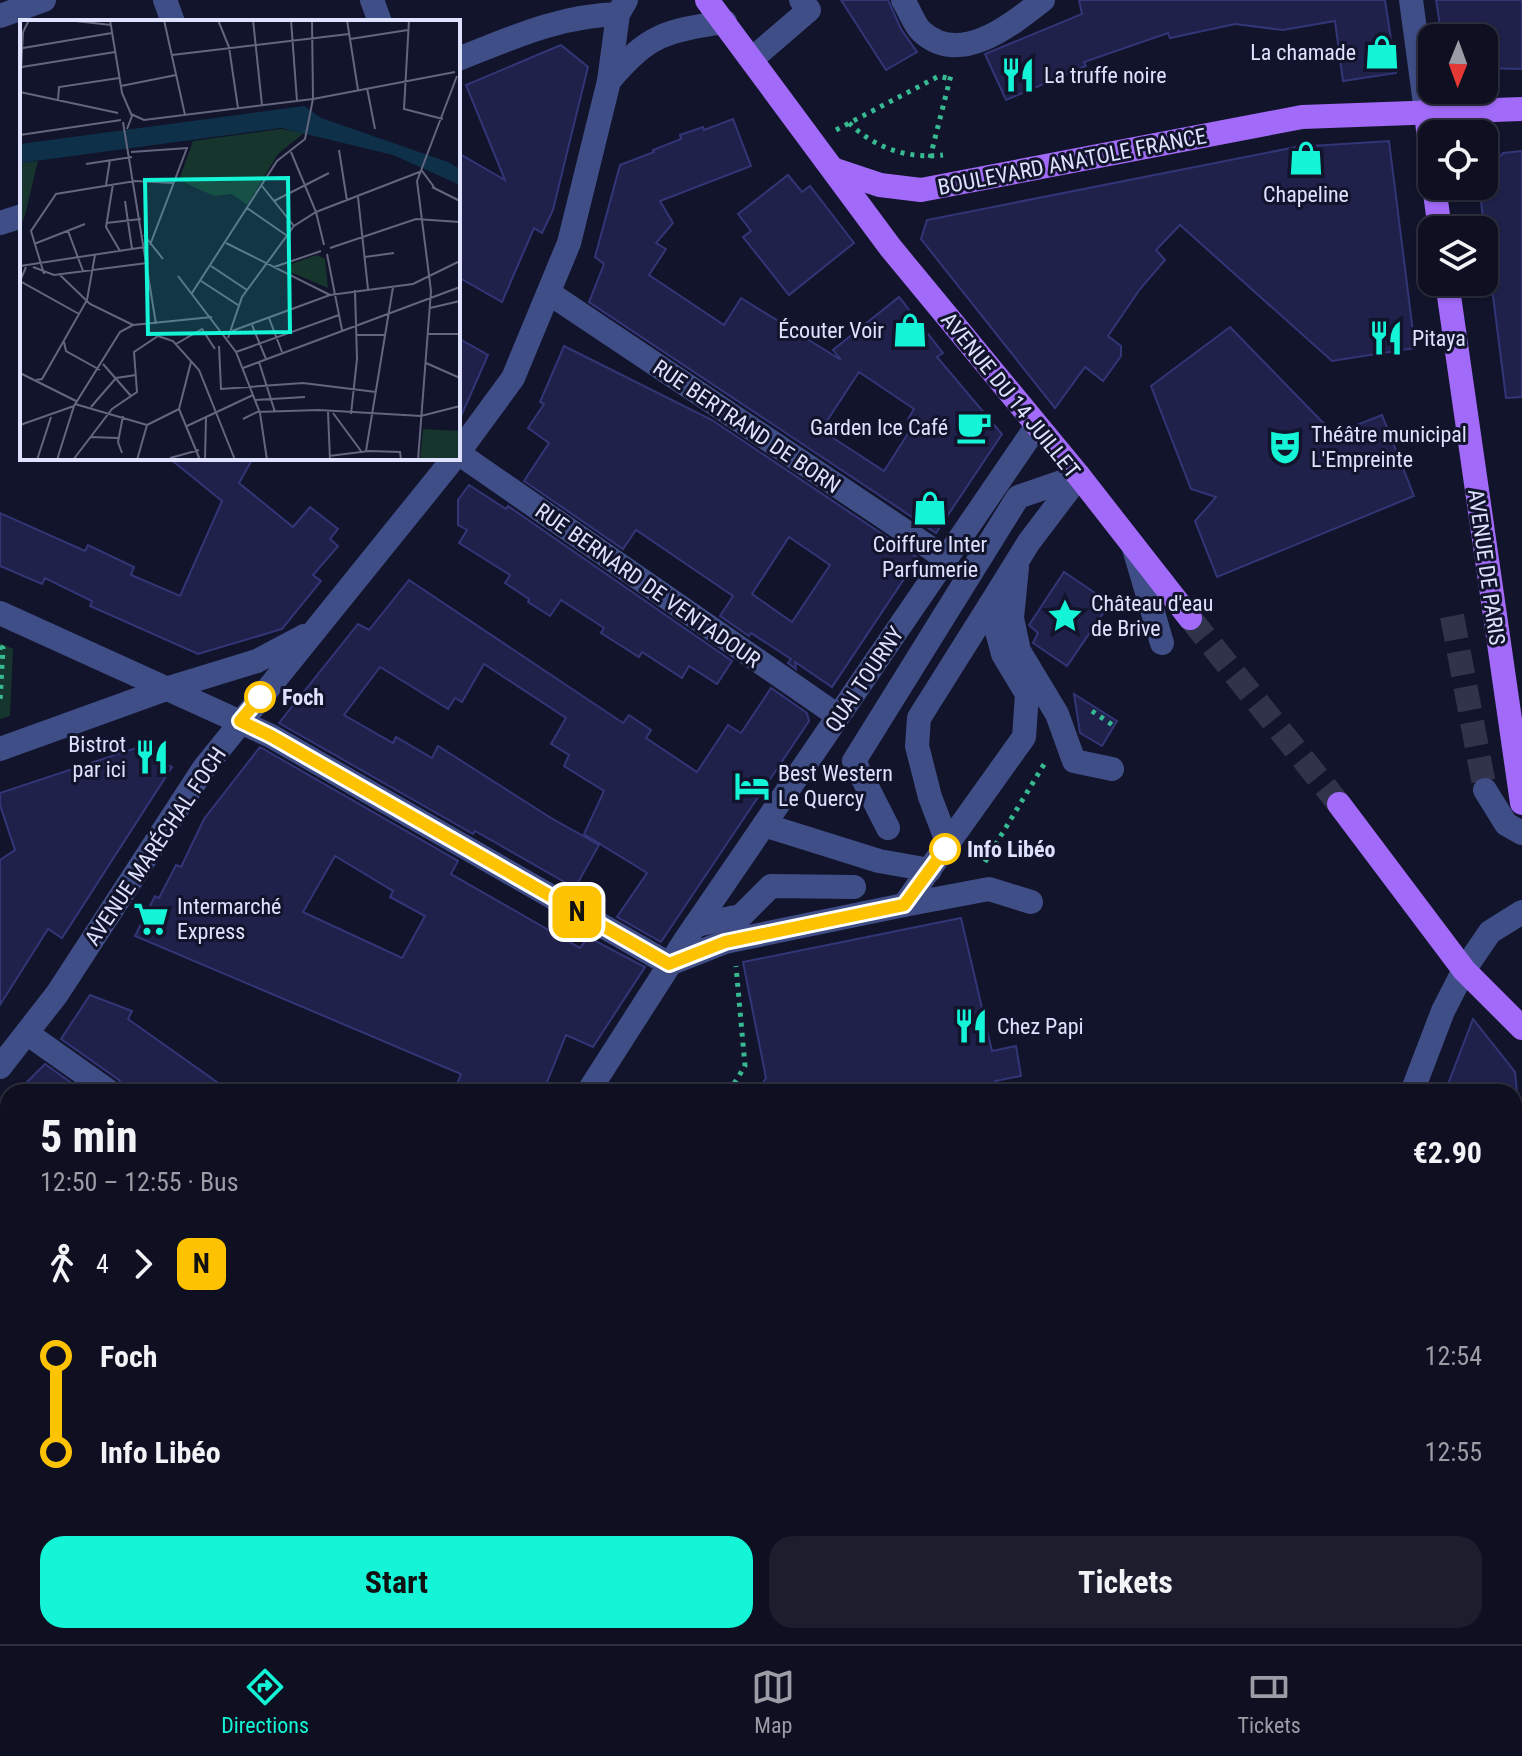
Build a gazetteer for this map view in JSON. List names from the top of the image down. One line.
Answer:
{"streets":{"main road":["BOULEVARD ANATOLE FRANCE","AVENUE DU 14 JUILLET","AVENUE DE PARIS"],"street":["RUE BERTRAND DE BORN","RUE BERNARD DE VENTADOUR","QUAI TOURNY","AVENUE MARÉCHAL FOCH"]},"crossings":[["BOULEVARD ANATOLE FRANCE","AVENUE DU 14 JUILLET"],["AVENUE DU 14 JUILLET","QUAI TOURNY"],["RUE BERTRAND DE BORN","QUAI TOURNY"],["RUE BERTRAND DE BORN","AVENUE MARÉCHAL FOCH"],["RUE BERNARD DE VENTADOUR","QUAI TOURNY"]],"places":{"shop":["La chamade","Chapeline","Écouter Voir","Coiffure Inter Parfumerie"],"restaurant":["La truffe noire","Pitaya","Bistrot par ici","Chez Papi"],"cafe":["Garden Ice Café"],"theatre":["Théâtre municipal L'Empreinte"],"place":["Château d'eau de Brive"],"other":["Foch","Info Libéo"],"hotel":["Best Western Le Quercy"],"supermarket":["Intermarché Express"]},"lines":["bus line N"],"north":"bottom","page":{"on_map":"N","heading":["5 min","12:50 – 12:55 · Bus","€2.90"],"legs":["4","N"],"list":[{"name":"Foch","value":"12:54"},{"name":"Info Libéo","value":"12:55"}],"buttons":["Start","Tickets"],"tabs":["Directions","Map","Tickets"]}}
